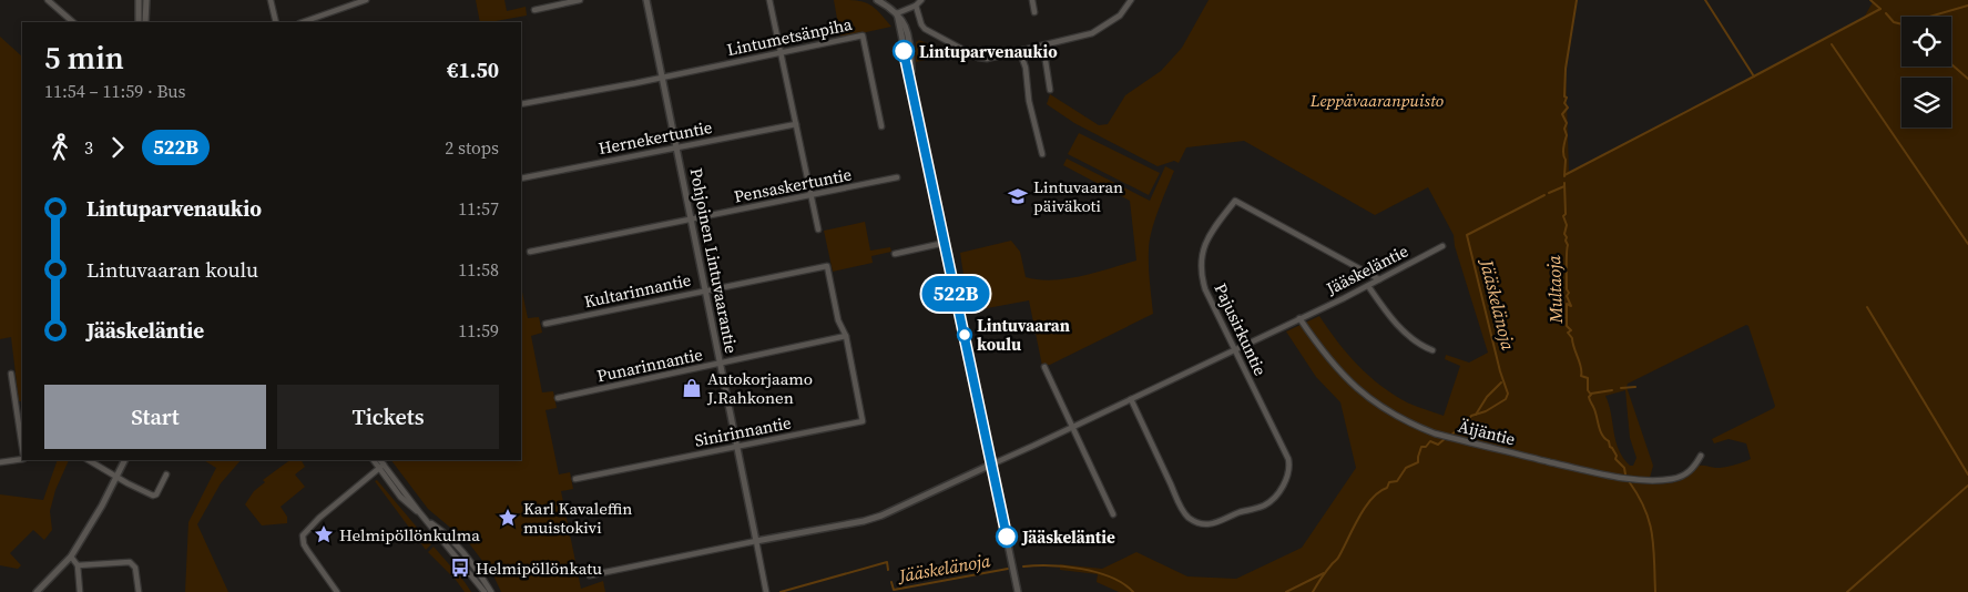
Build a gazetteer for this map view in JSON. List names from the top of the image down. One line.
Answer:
{"streets":{"street":["Lintumetsänpiha","Hernekertuntie","Pensaskertuntie","Pohjoinen Lintuvaarantie","Jääskeläntie","Kultarinnantie","Pajusirkuntie","Punarinnantie","Sinirinnantie","Äijäntie"]},"crossings":[["Lintumetsänpiha","Pohjoinen Lintuvaarantie"],["Hernekertuntie","Pohjoinen Lintuvaarantie"],["Pensaskertuntie","Pohjoinen Lintuvaarantie"],["Pohjoinen Lintuvaarantie","Jääskeläntie"],["Pohjoinen Lintuvaarantie","Kultarinnantie"],["Pohjoinen Lintuvaarantie","Punarinnantie"],["Pohjoinen Lintuvaarantie","Sinirinnantie"],["Jääskeläntie","Pajusirkuntie"],["Jääskeläntie","Äijäntie"],["Kultarinnantie","Punarinnantie"],["Kultarinnantie","Sinirinnantie"],["Punarinnantie","Sinirinnantie"]],"water":["Multaoja","Jääskelänoja"],"parks":["Leppävaaranpuisto"],"places":{"other":["Lintuparvenaukio","Lintuvaaran koulu","Jääskeläntie"],"school or university":["Lintuvaaran päiväkoti"],"shop":["Autokorjaamo J.Rahkonen"],"place":["Karl Kavaleffin muistokivi","Helmipöllönkulma"],"bus stop":["Helmipöllönkatu"]},"lines":["bus line 522B"],"page":{"on_map":"522B","heading":["5 min","11:54 – 11:59 · Bus","€1.50"],"legs":["3","522B","2 stops"],"list":[{"name":"Lintuparvenaukio","value":"11:57"},{"name":"Lintuvaaran koulu","value":"11:58"},{"name":"Jääskeläntie","value":"11:59"}],"buttons":["Start","Tickets"]}}
